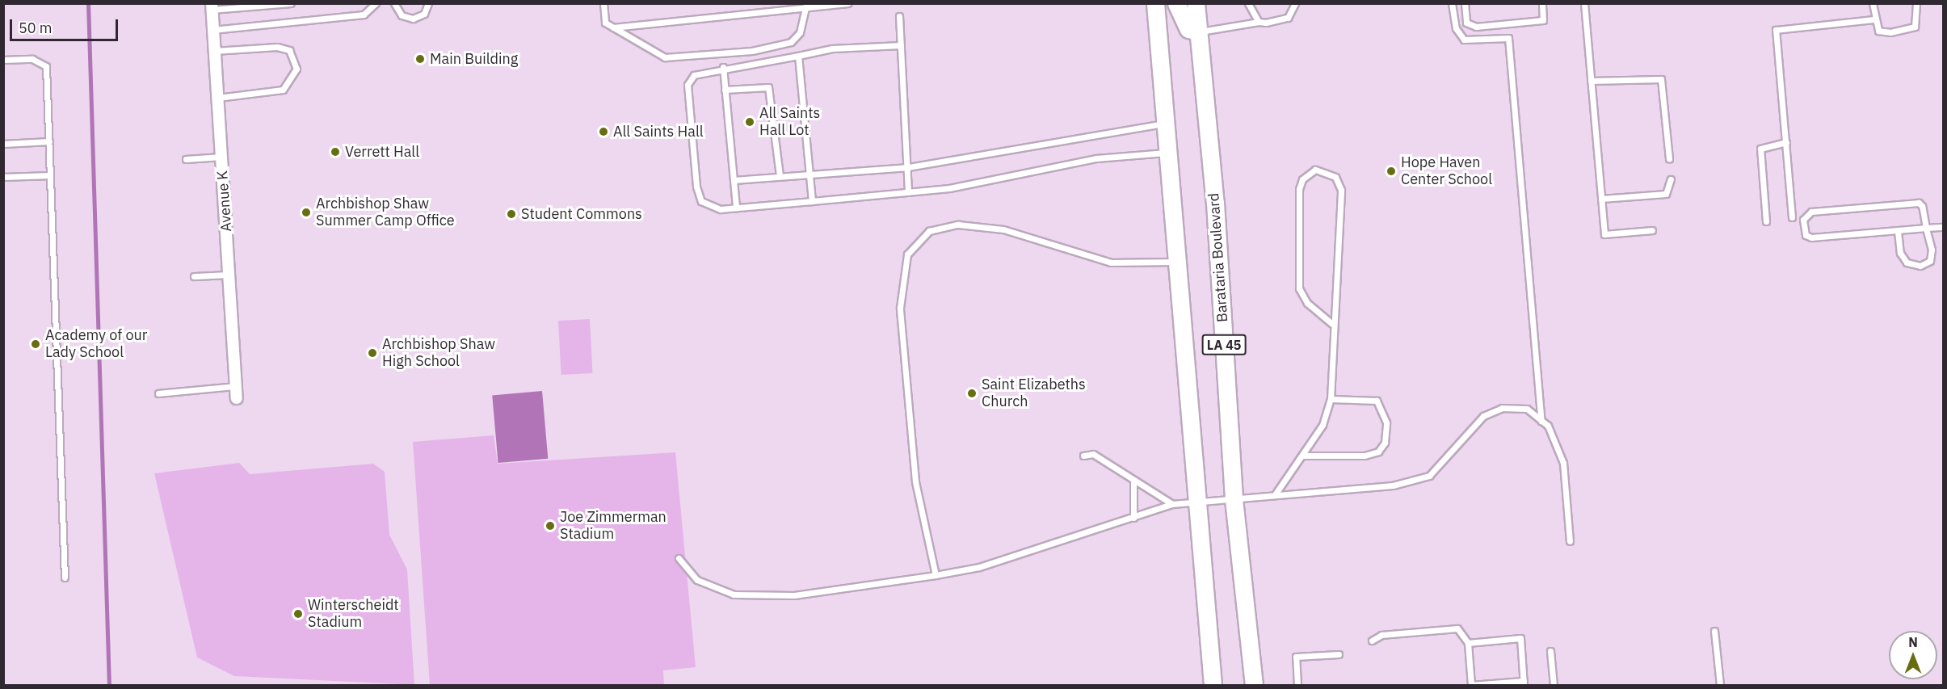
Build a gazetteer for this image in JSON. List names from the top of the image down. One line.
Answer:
{"streets":{"main road":["Barataria Boulevard","LA 45"],"street":["Avenue K"]},"places":["Main Building","All Saints Hall Lot","All Saints Hall","Verrett Hall","Hope Haven Center School","Archbishop Shaw Summer Camp Office","Student Commons","Academy of our Lady School","Archbishop Shaw High School","Saint Elizabeths Church","Joe Zimmerman Stadium","Winterscheidt Stadium"],"scale_bar":"50 m","north":"top"}
